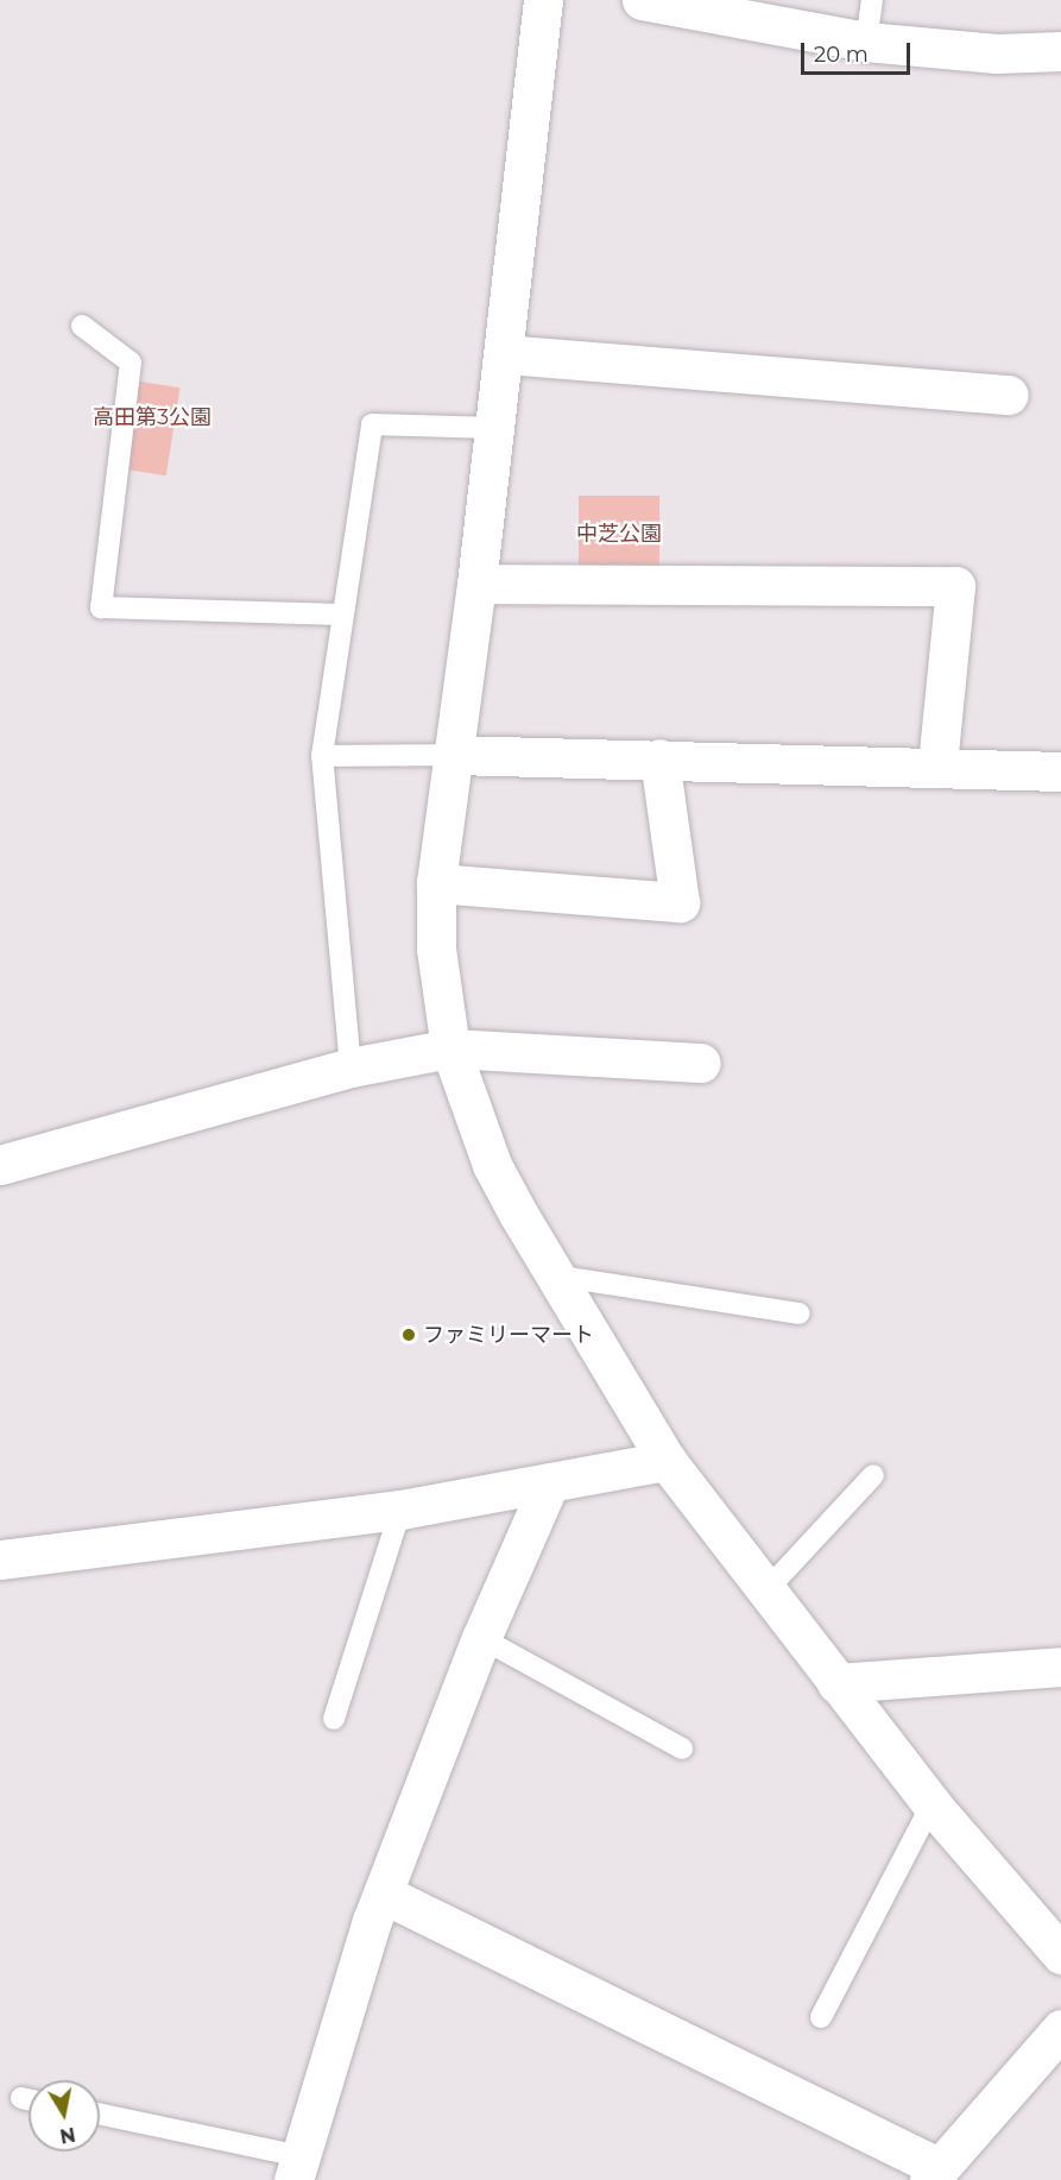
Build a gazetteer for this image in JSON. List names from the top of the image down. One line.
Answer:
{"parks":["高田第3公園","中芝公園"],"places":["ファミリーマート"],"scale_bar":"20 m","north":"bottom"}
